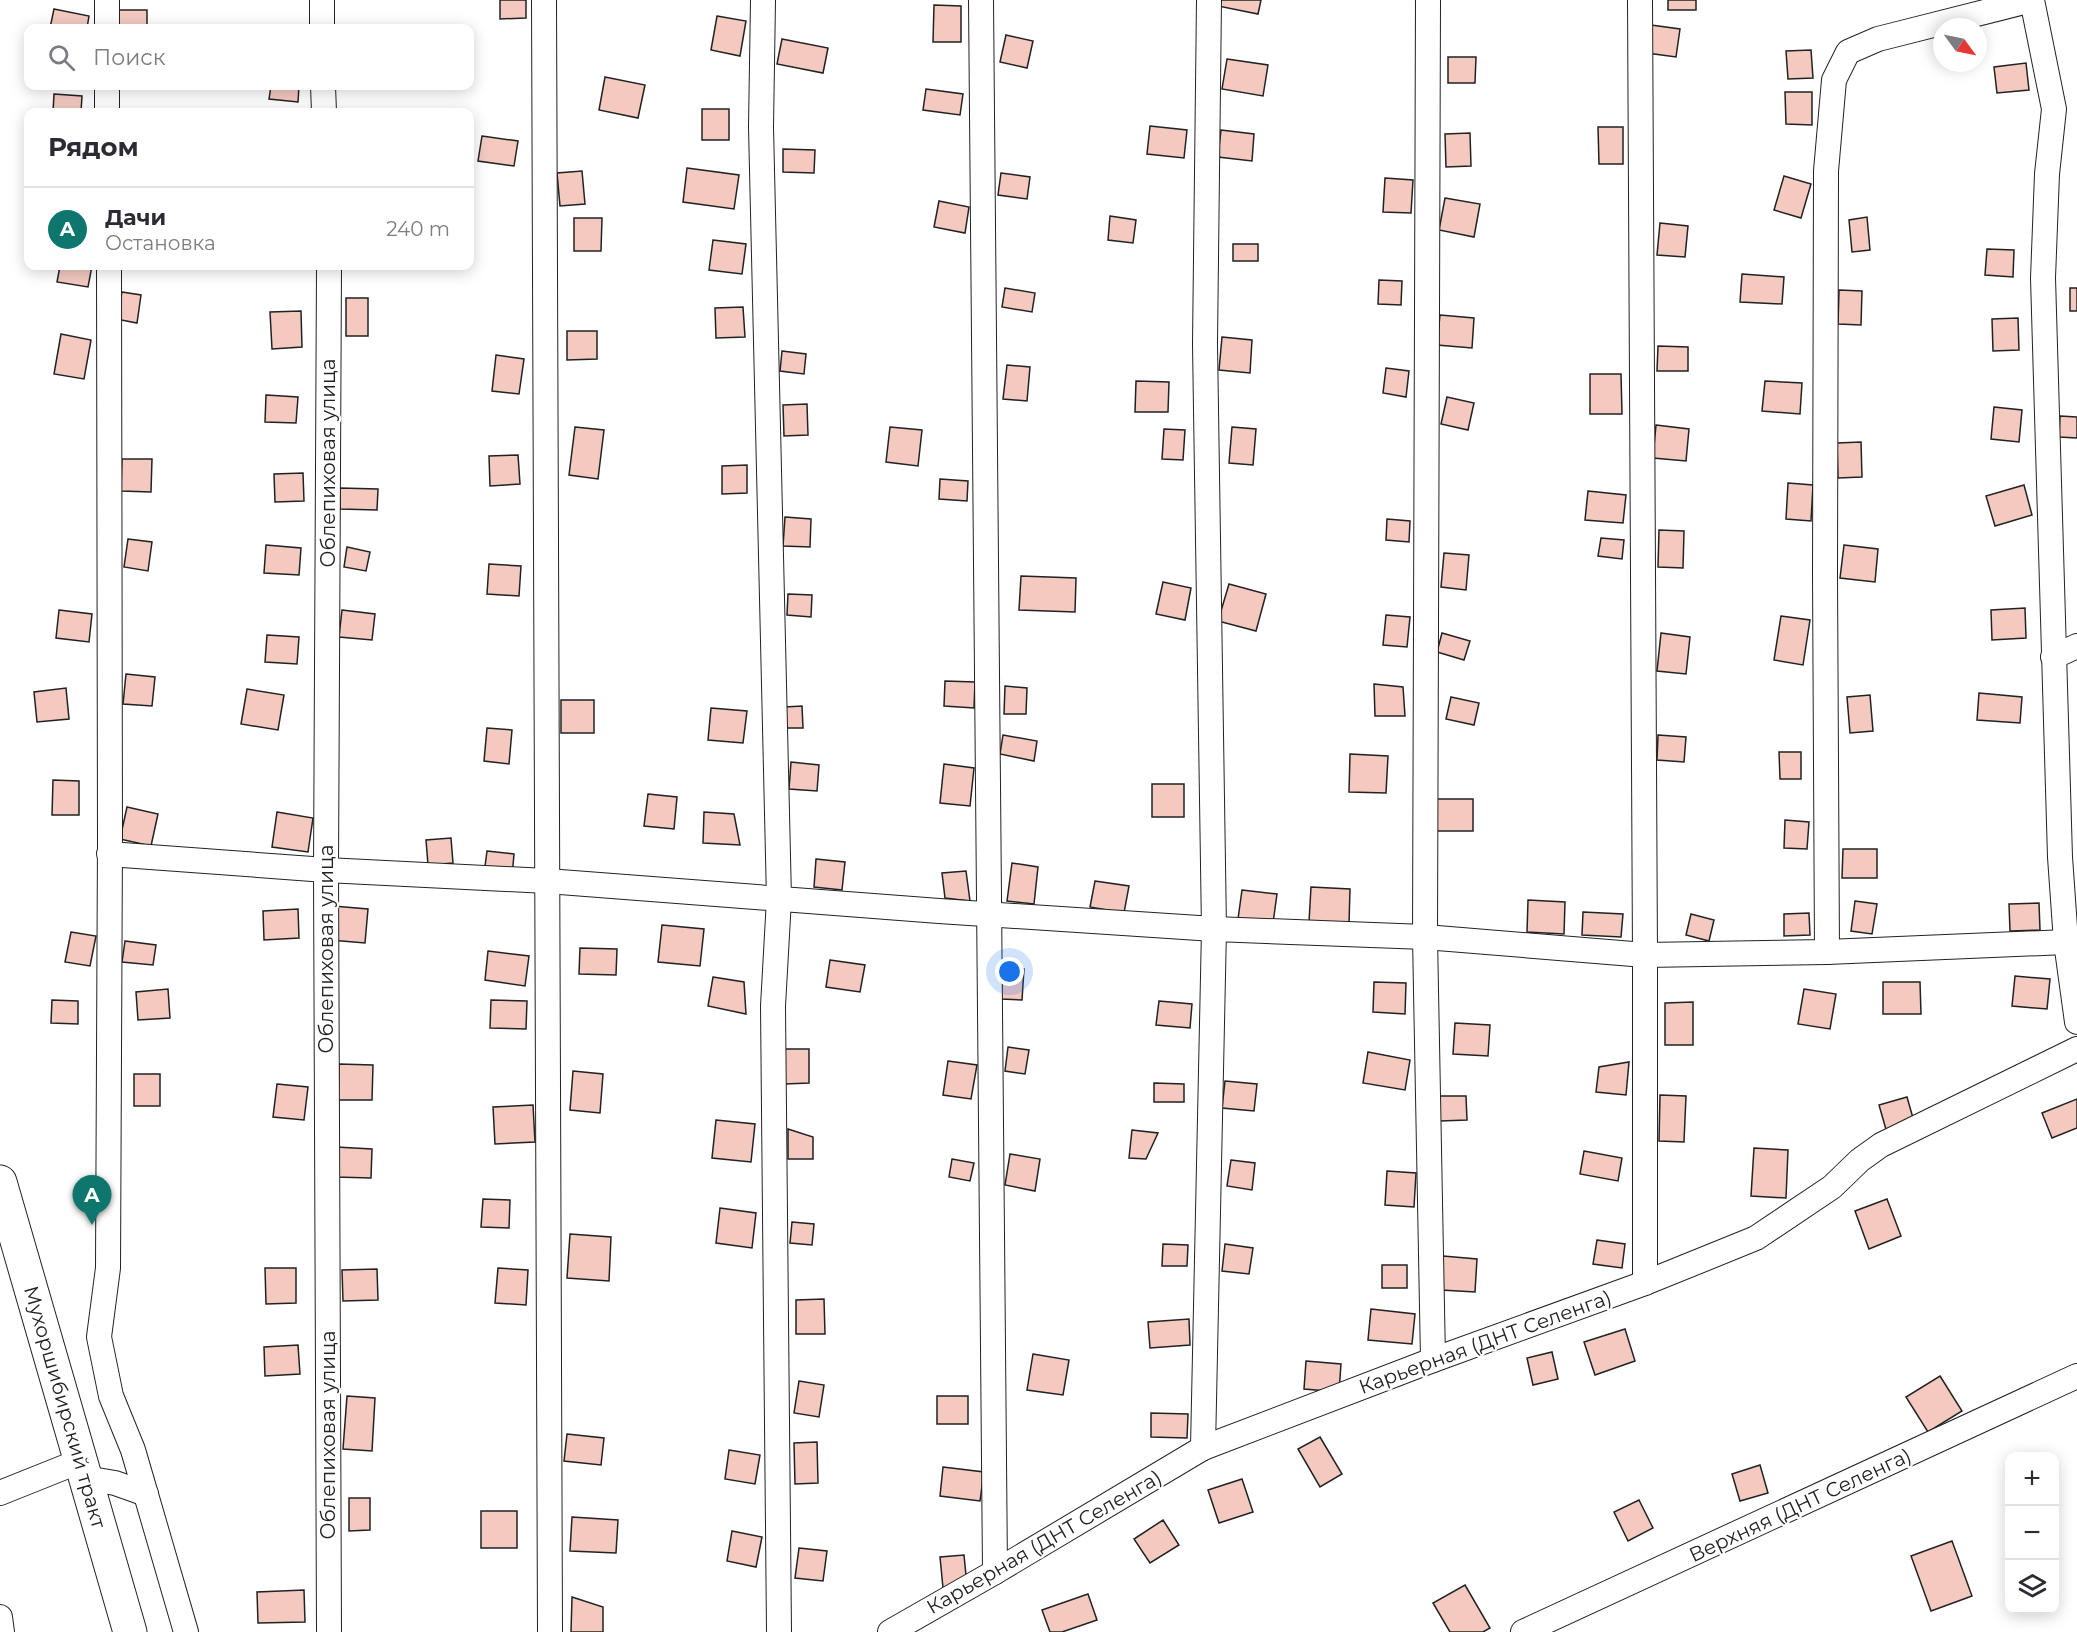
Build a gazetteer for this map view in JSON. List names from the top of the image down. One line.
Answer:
{"streets":{"main road":["Мухоршибирский тракт"],"street":["Облепиховая улица","Карьерная (ДНТ Селенга)","Верхняя (ДНТ Селенга)"]},"north":"bottom right","page":{"search":"Поиск","heading":"Рядом","list":[{"mark":"A","name":"Дачи","note":"Остановка","value":"240 m"}],"pins":"A","map_buttons":["+","−"]}}
